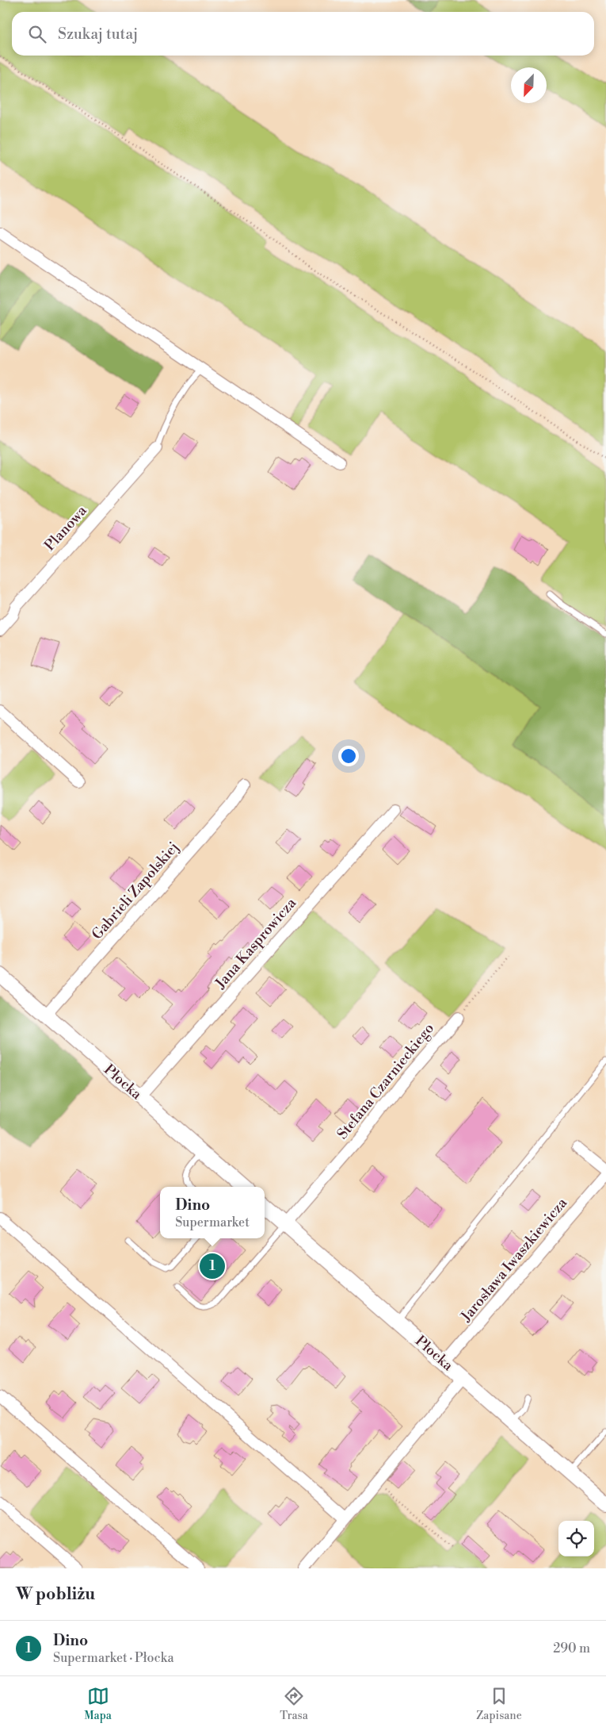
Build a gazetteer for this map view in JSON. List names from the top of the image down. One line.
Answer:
{"streets":{"street":["Planowa","Gabrieli Zapolskiej","Jana Kasprowicza","Stefana Czarnieckiego","Płocka","Jarosława Iwaszkiewicza"]},"crossings":[["Gabrieli Zapolskiej","Płocka"],["Jana Kasprowicza","Płocka"],["Stefana Czarnieckiego","Płocka"],["Płocka","Jarosława Iwaszkiewicza"]],"north":"bottom left","page":{"search":"Szukaj tutaj","popup":["Dino","Supermarket"],"pins":"1","heading":"W pobliżu","list":[{"mark":"1","name":"Dino","note":"Supermarket · Płocka","value":"290 m"}],"nav":["Mapa","Trasa","Zapisane"]}}
